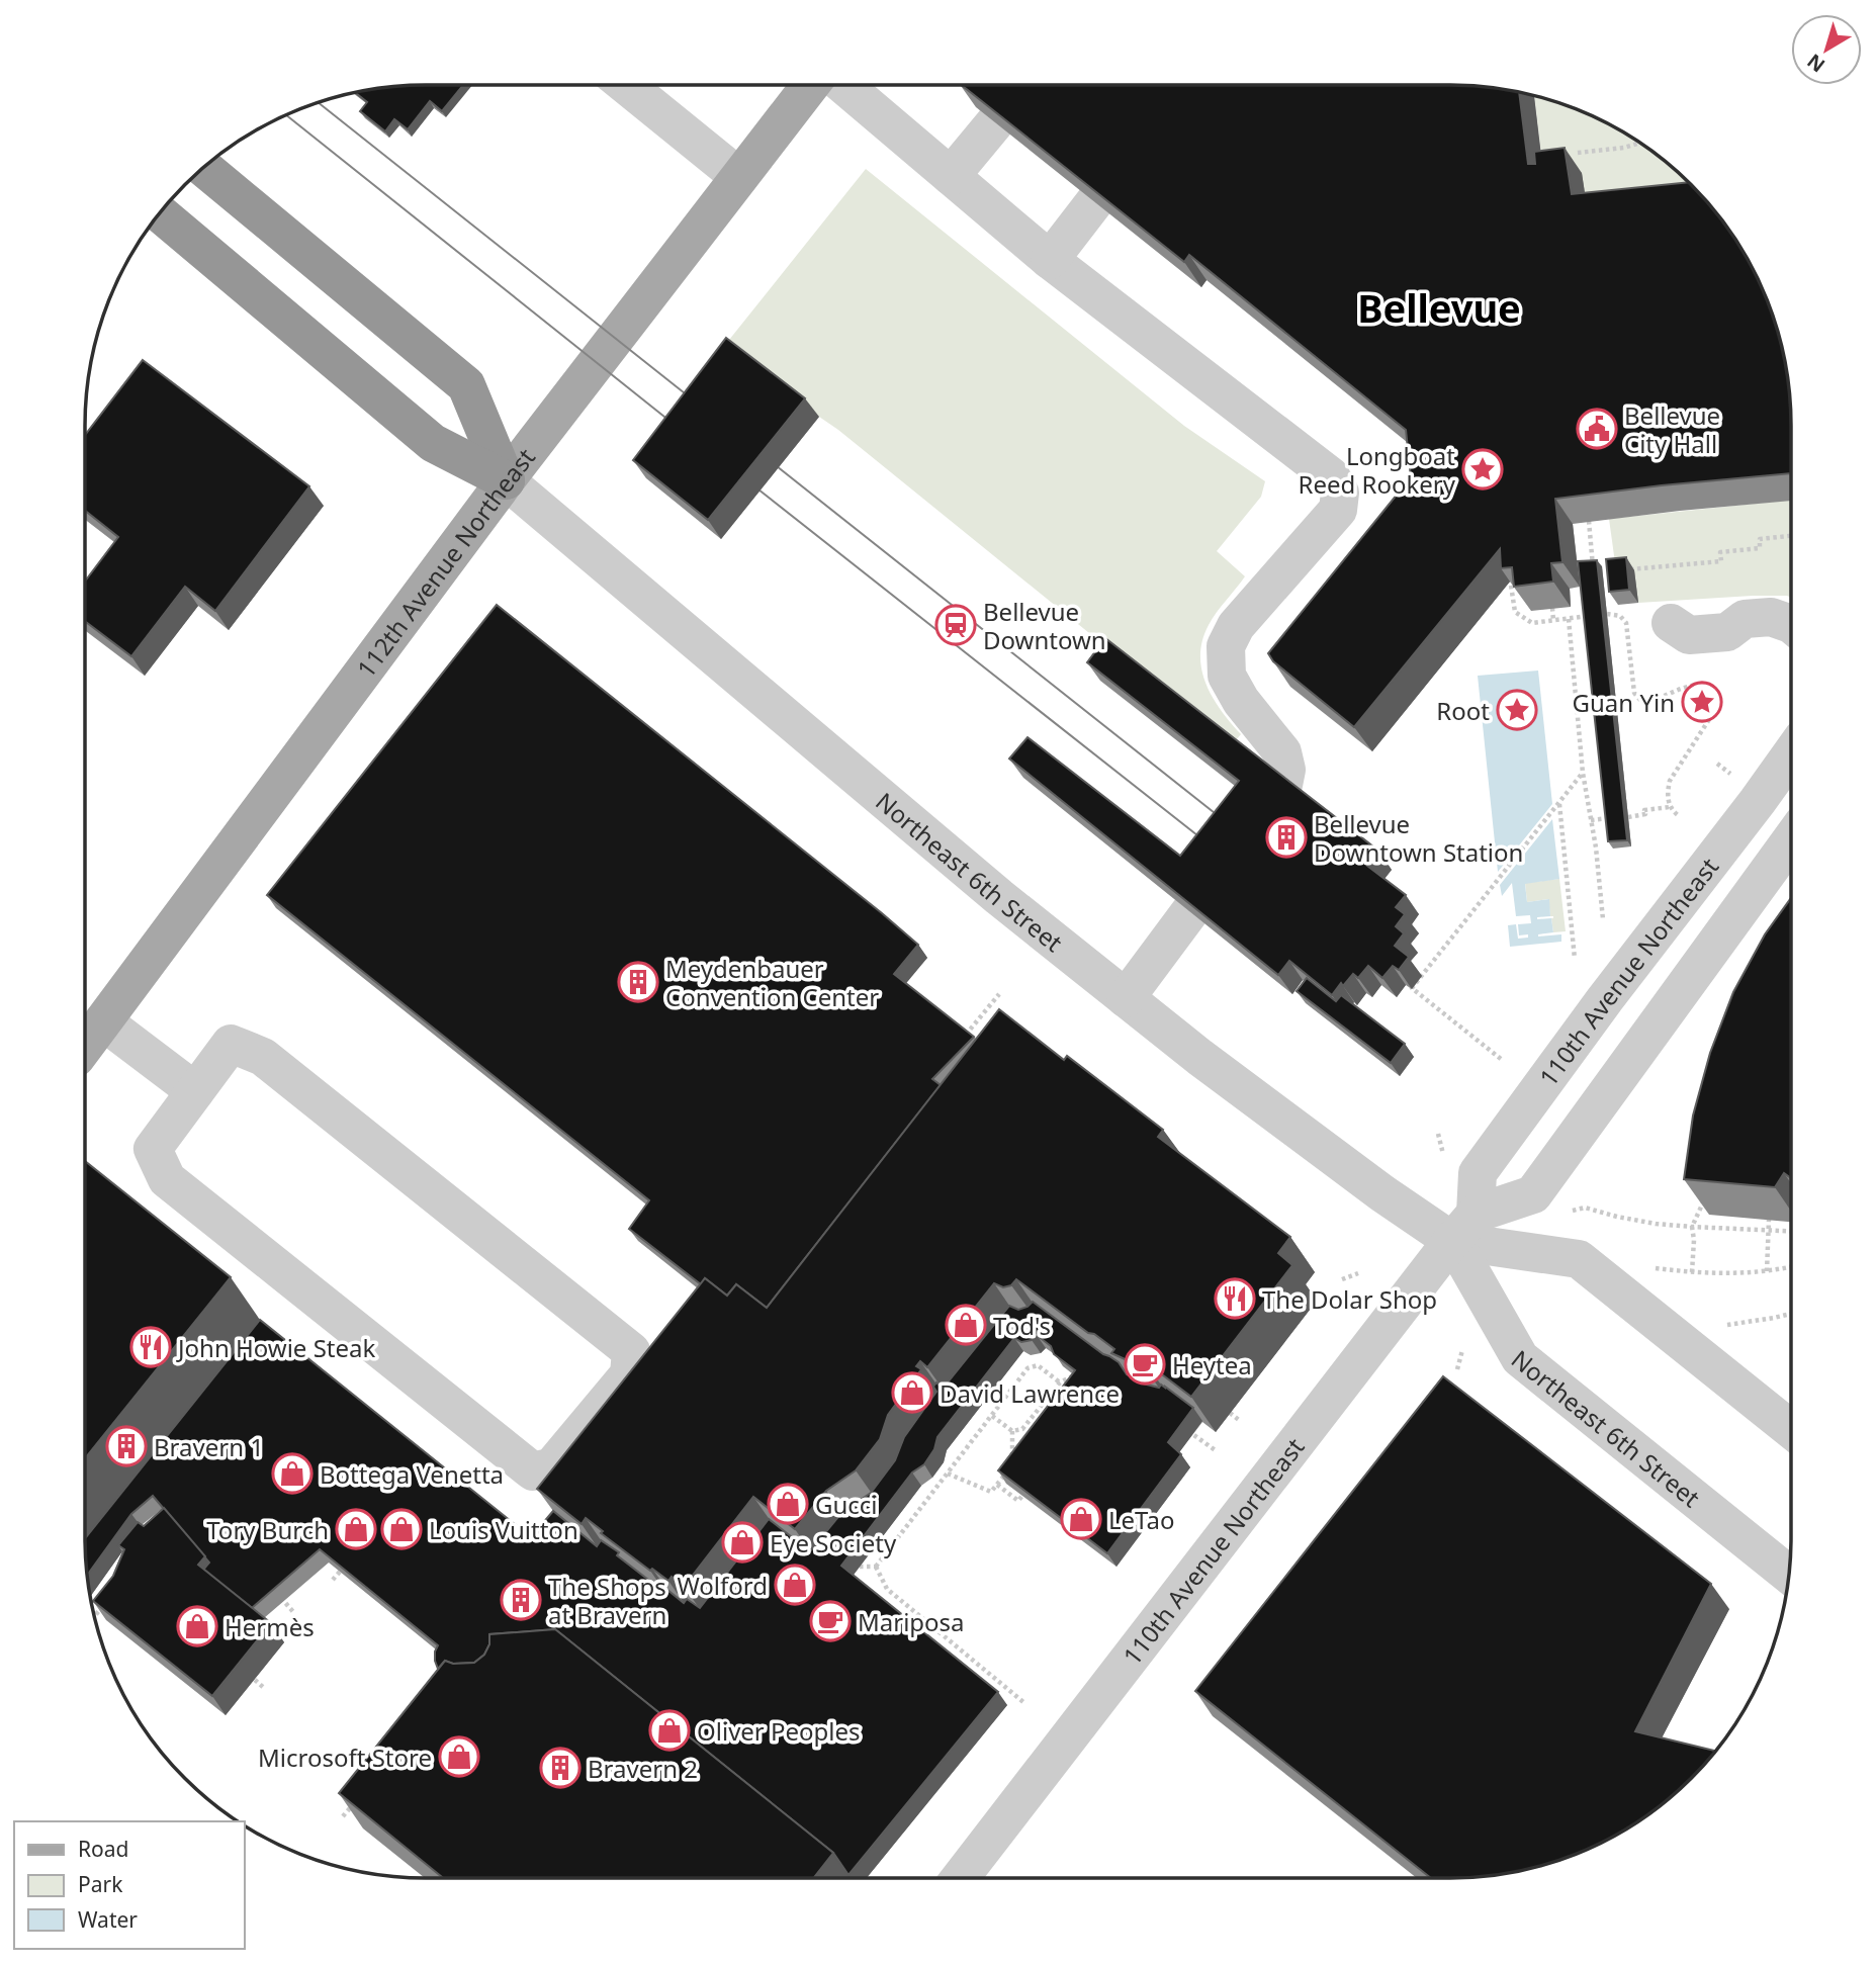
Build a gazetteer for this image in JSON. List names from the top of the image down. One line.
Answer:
{"streets":{"main road":["112th Avenue Northeast"],"street":["Northeast 6th Street","110th Avenue Northeast"]},"crossings":[["112th Avenue Northeast","Northeast 6th Street"],["Northeast 6th Street","110th Avenue Northeast"]],"districts":["Bellevue"],"places":{"public building":["Bellevue City Hall"],"place":["Longboat Reed Rookery","Guan Yin","Root"],"station":["Bellevue Downtown"],"building":["Bellevue Downtown Station","Meydenbauer Convention Center","Bravern 1","The Shops at Bravern","Bravern 2"],"restaurant":["The Dolar Shop","John Howie Steak"],"shop":["Tod's","David Lawrence","Bottega Venetta","Gucci","LeTao","Tory Burch","Louis Vuitton","Eye Society","Wolford","Hermès","Oliver Peoples","Microsoft Store"],"cafe":["Heytea","Mariposa"]},"legend":["Road","Park","Water"],"north":"bottom left"}
